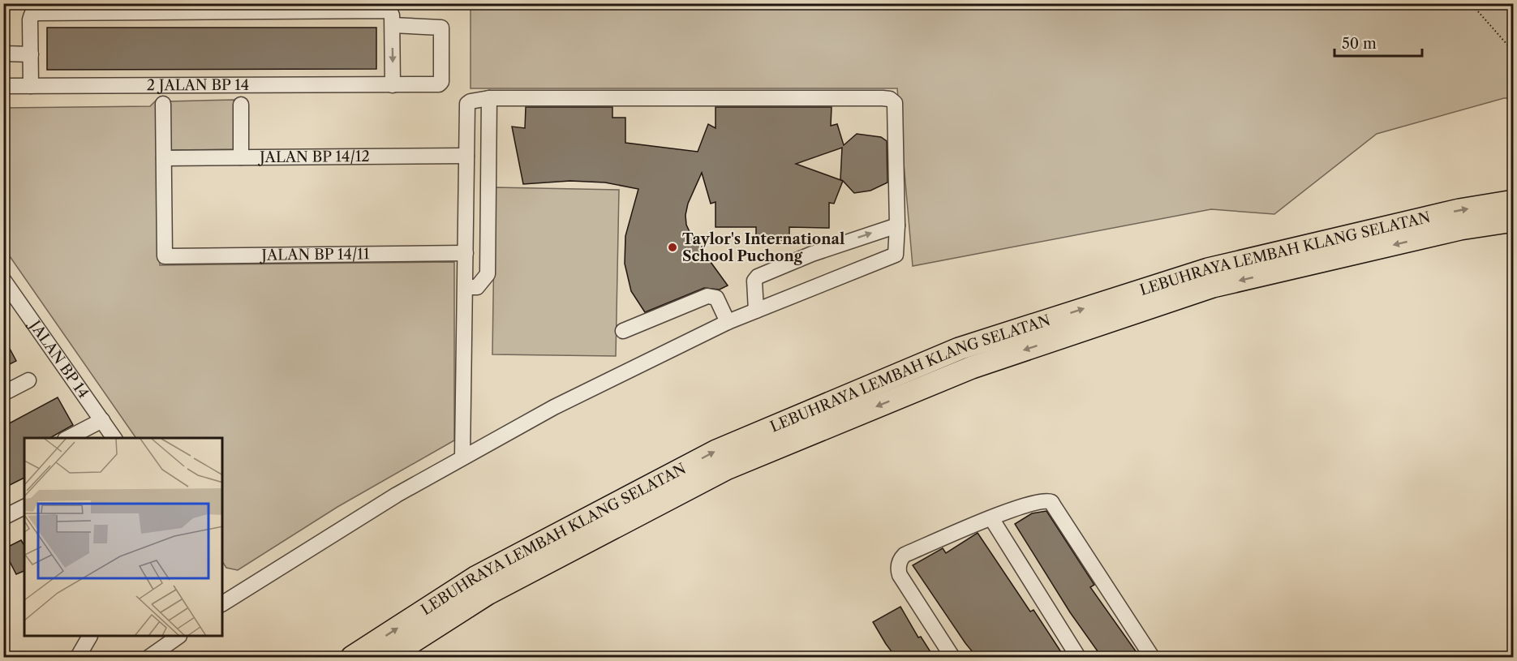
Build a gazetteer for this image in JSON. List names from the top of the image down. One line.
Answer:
{"streets":{"highway":["LEBUHRAYA LEMBAH KLANG SELATAN"],"street":["2 JALAN BP 14","JALAN BP 14/12","JALAN BP 14/11","JALAN BP 14"]},"crossings":[["JALAN BP 14/12","JALAN BP 14/11"]],"places":["Taylor's International School Puchong"],"scale_bar":"50 m"}
